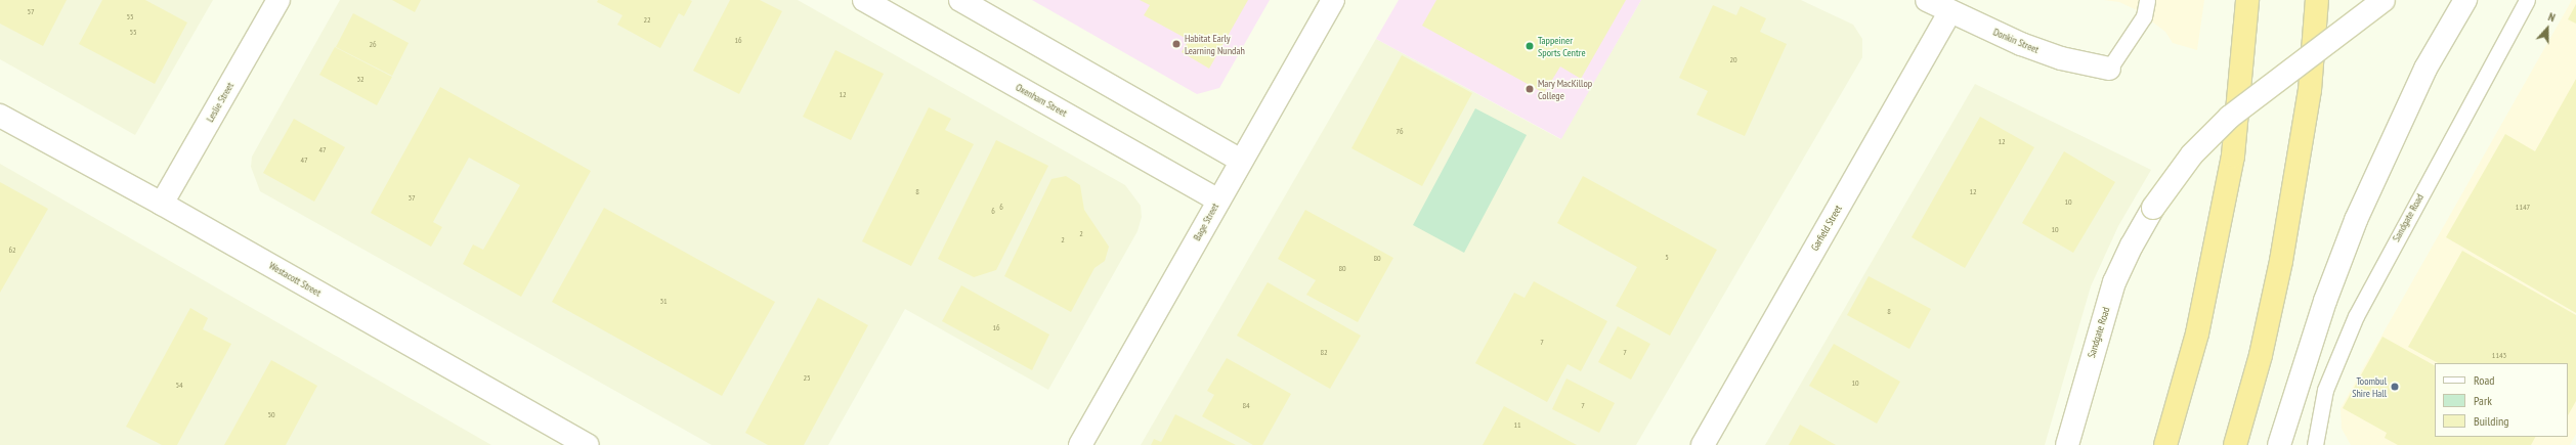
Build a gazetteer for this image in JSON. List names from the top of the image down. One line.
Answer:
{"streets":{"street":["Donkin Street","Oxenham Street","Leslie Street","Sandgate Road","Bage Street","Garfield Street","Westacott Street"]},"crossings":[["Donkin Street","Garfield Street"],["Oxenham Street","Bage Street"],["Leslie Street","Westacott Street"]],"places":["Habitat Early Learning Nundah","Tappeiner Sports Centre","Mary MacKillop College","Toombul Shire Hall"],"house_numbers":["57","55","22","55","16","26","20","32","12","76","12","47","47","8","12","37","10","6","1147","6","10","2","2","62","5","80","80","31","8","16","7","82","7","1143","25","10","54","84","7","50","11"],"legend":["Road","Park","Building"],"north":"top"}
